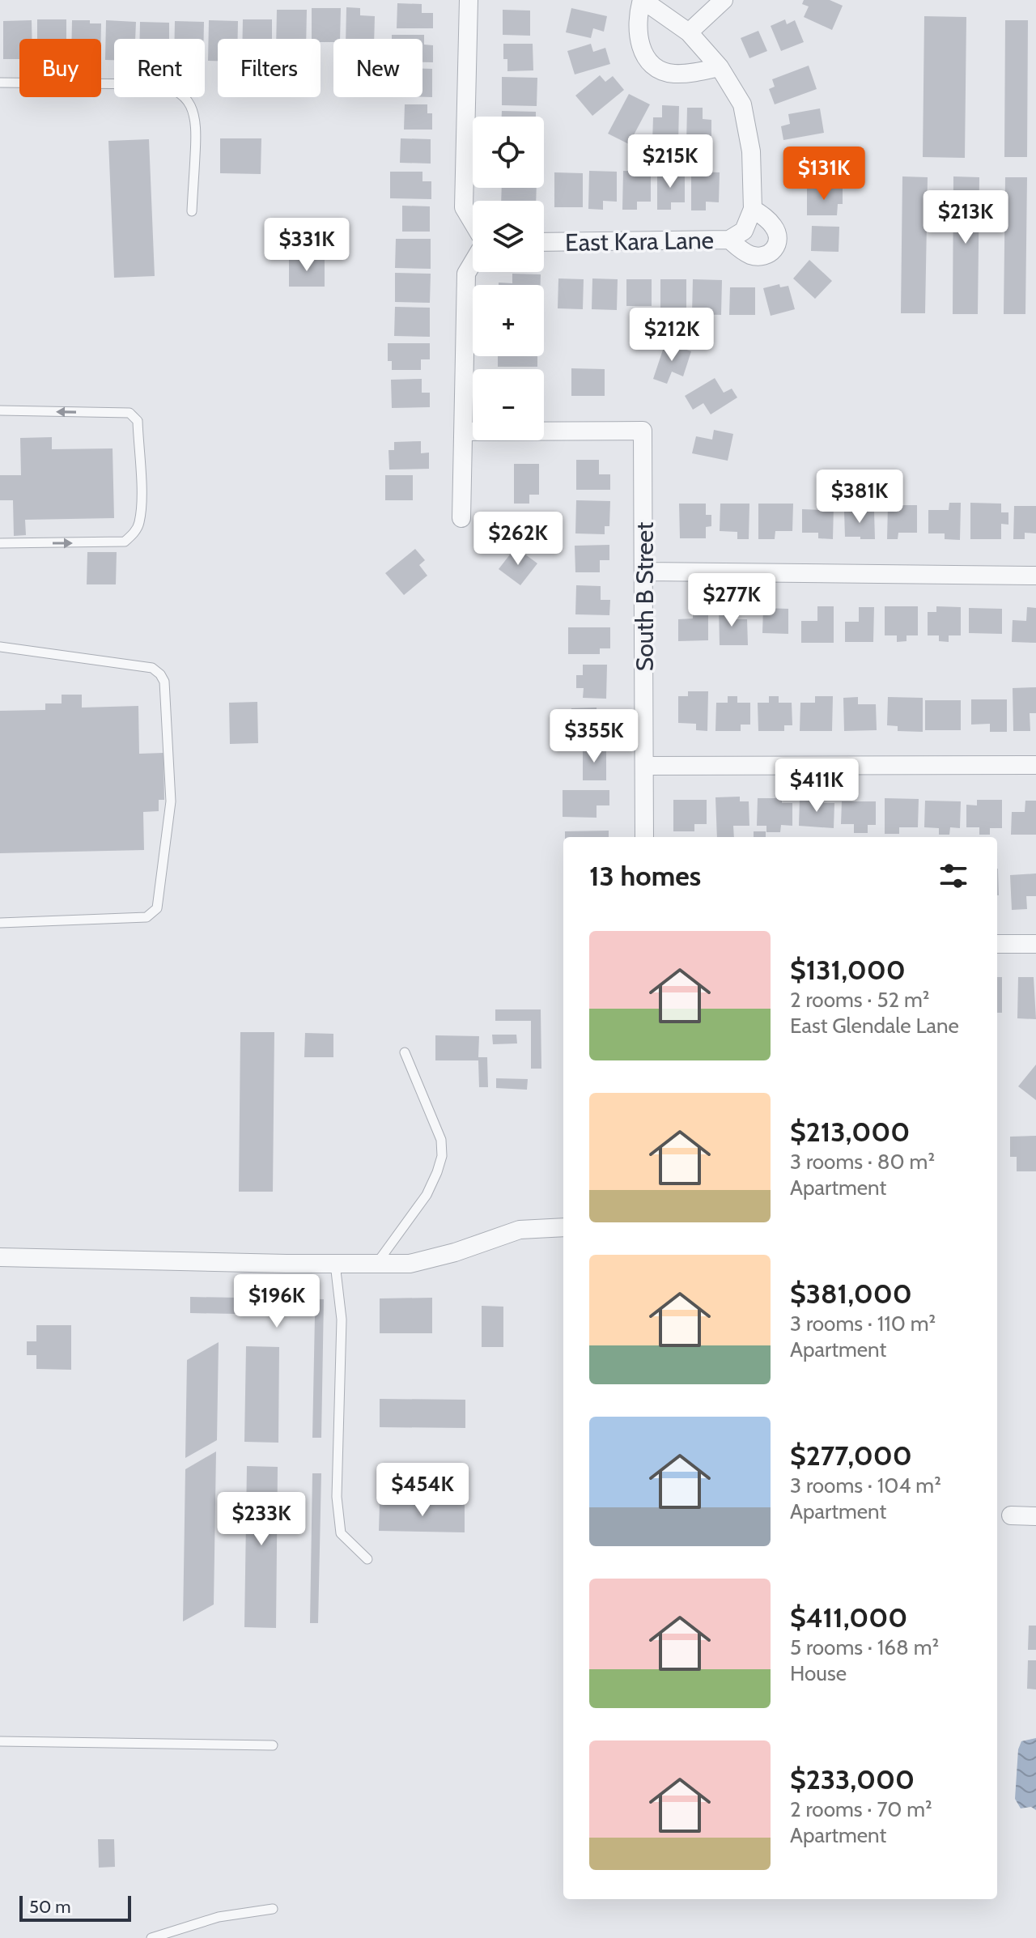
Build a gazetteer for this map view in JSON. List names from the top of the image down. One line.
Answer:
{"streets":{"street":["East Kara Lane","South B Street"]},"scale_bar":"50 m","page":{"chip":["Buy","Rent","Filters","New"],"map_buttons":["+","−"],"price":["$215K","$131K","$213K","$331K","$212K","$381K","$262K","$277K","$355K","$411K","$196K","$454K","$233K"],"heading":"13 homes","list":[{"name":"$131,000","note":"2 rooms · 52 m² · East Glendale Lane"},{"name":"$213,000","note":"3 rooms · 80 m² · Apartment"},{"name":"$381,000","note":"3 rooms · 110 m² · Apartment"},{"name":"$277,000","note":"3 rooms · 104 m² · Apartment"},{"name":"$411,000","note":"5 rooms · 168 m² · House"},{"name":"$233,000","note":"2 rooms · 70 m² · Apartment"}],"scale":"50 m"}}
